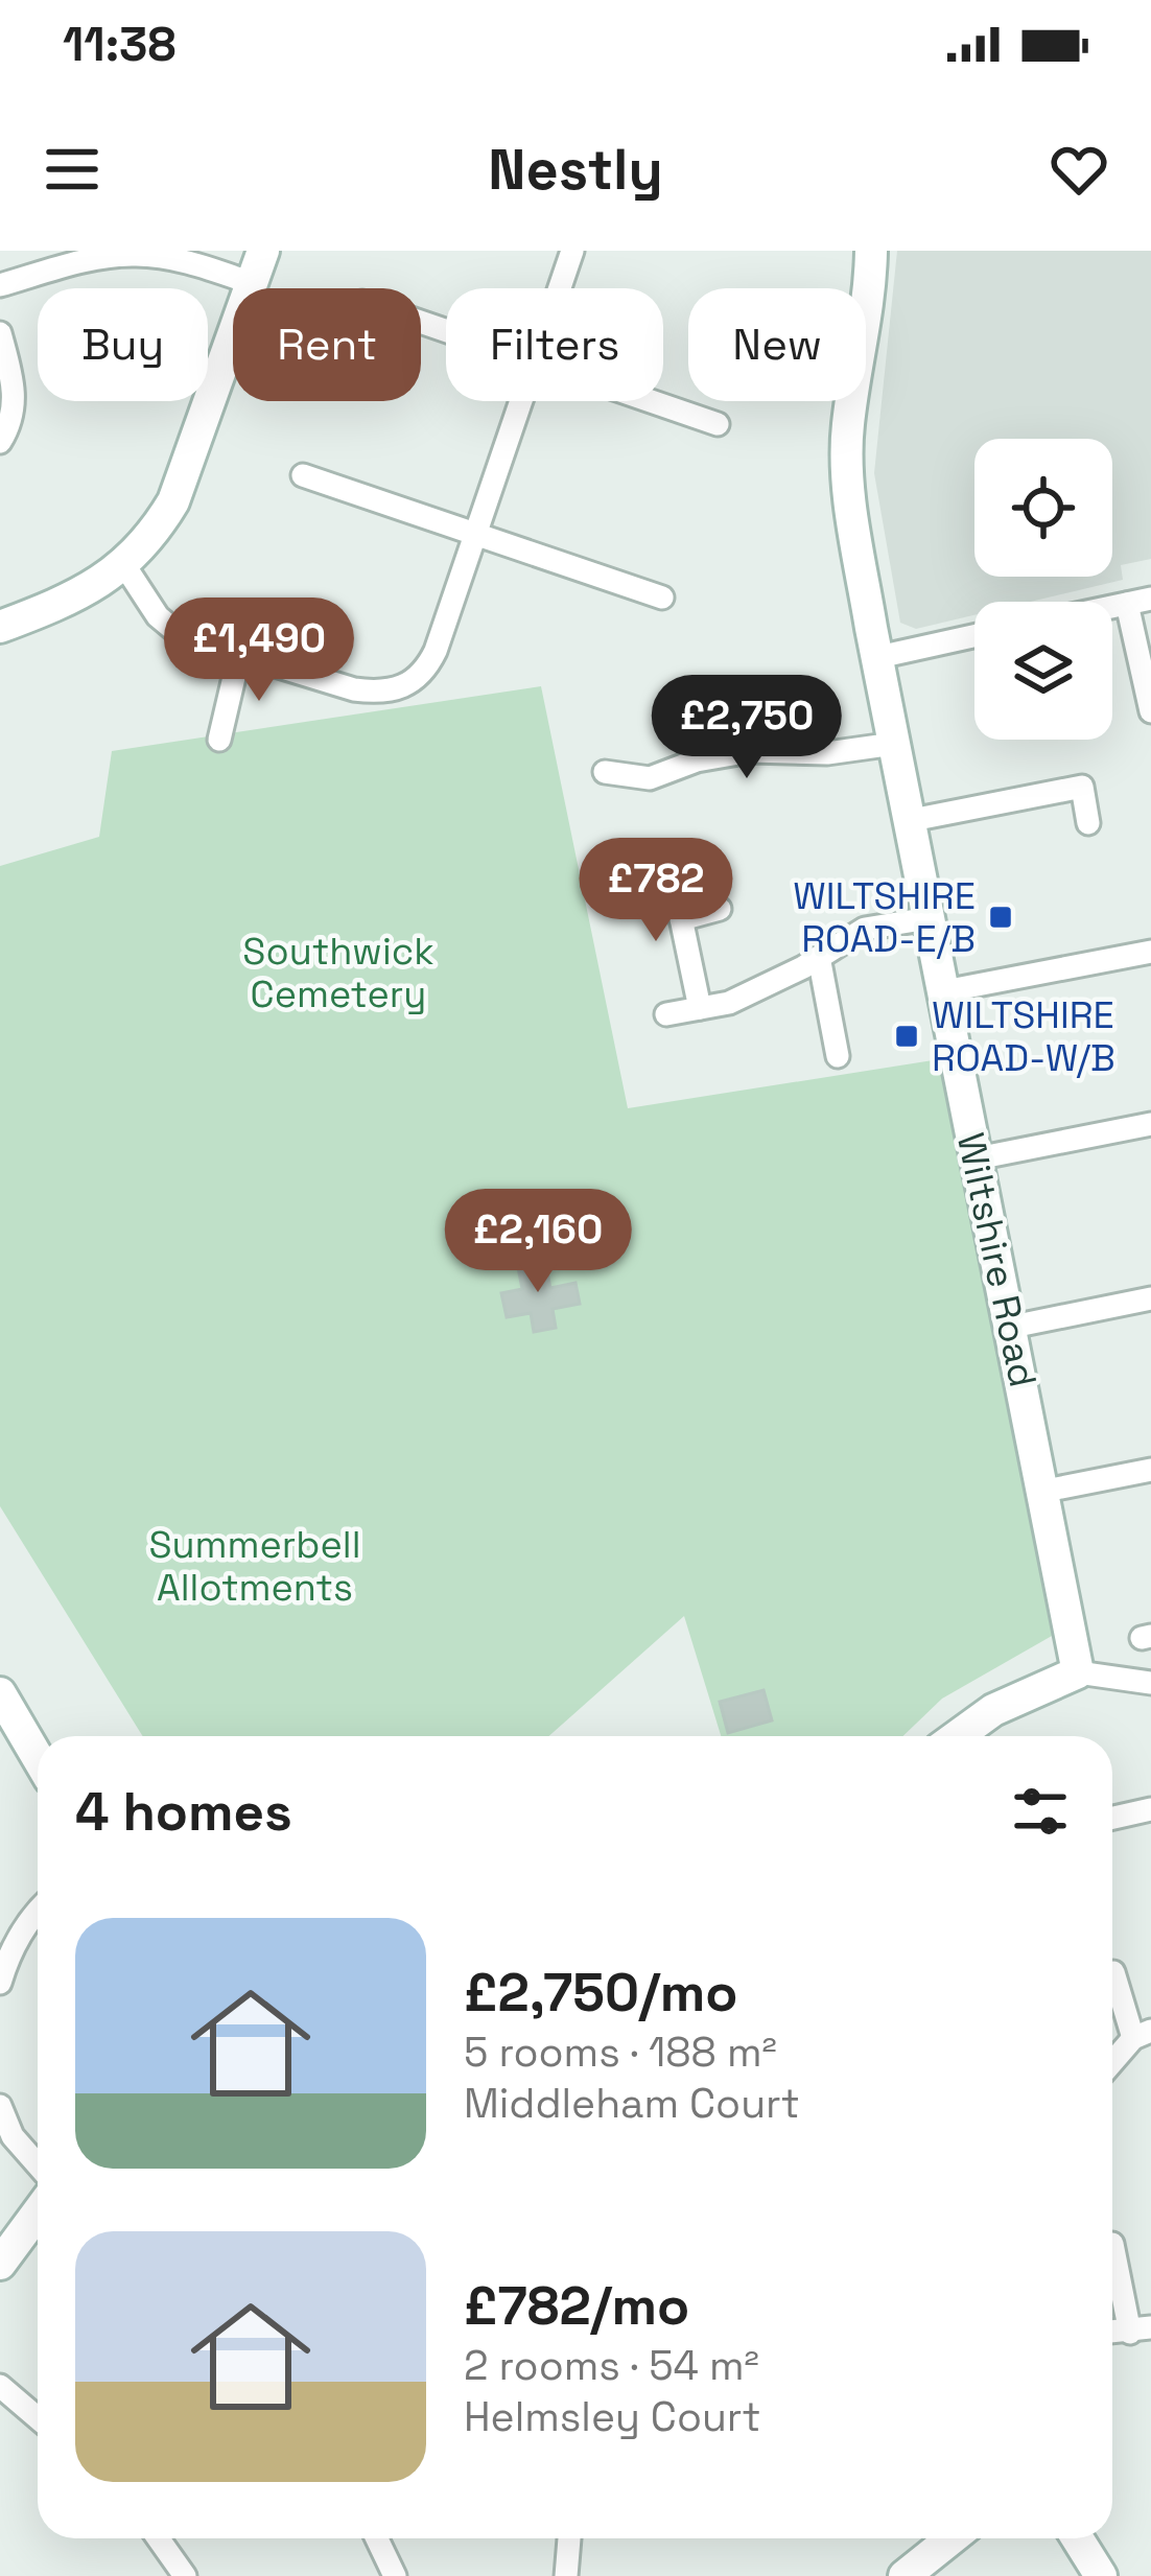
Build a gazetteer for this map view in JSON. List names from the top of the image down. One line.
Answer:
{"streets":{"street":["Wiltshire Road"]},"parks":["Southwick Cemetery","Summerbell Allotments"],"places":{"transit":["WILTSHIRE ROAD-E/B","WILTSHIRE ROAD-W/B"]},"page":{"status":"11:38","header":"Nestly","chip":["Buy","Rent","Filters","New"],"price":["£1,490","£2,750","£782","£2,160"],"heading":"4 homes","list":[{"name":"£2,750/mo","note":"5 rooms · 188 m² · Middleham Court"},{"name":"£782/mo","note":"2 rooms · 54 m² · Helmsley Court"}]}}
